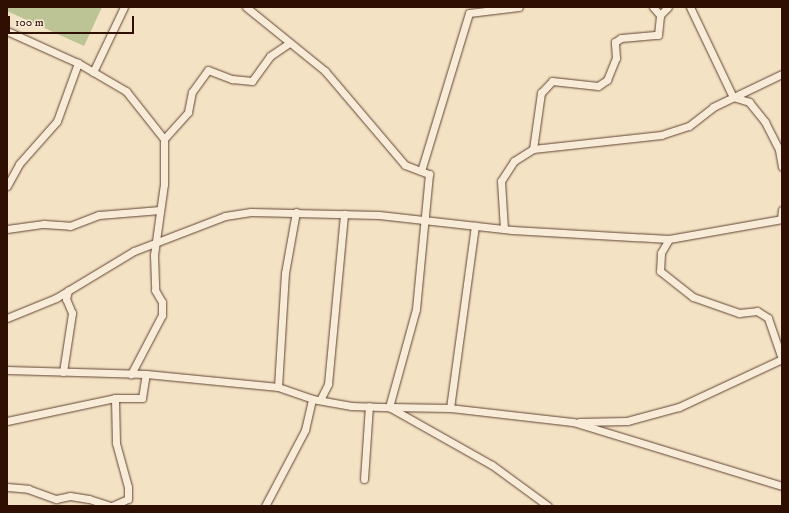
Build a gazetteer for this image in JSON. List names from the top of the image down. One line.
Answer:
{"scale_bar":"100 m"}
